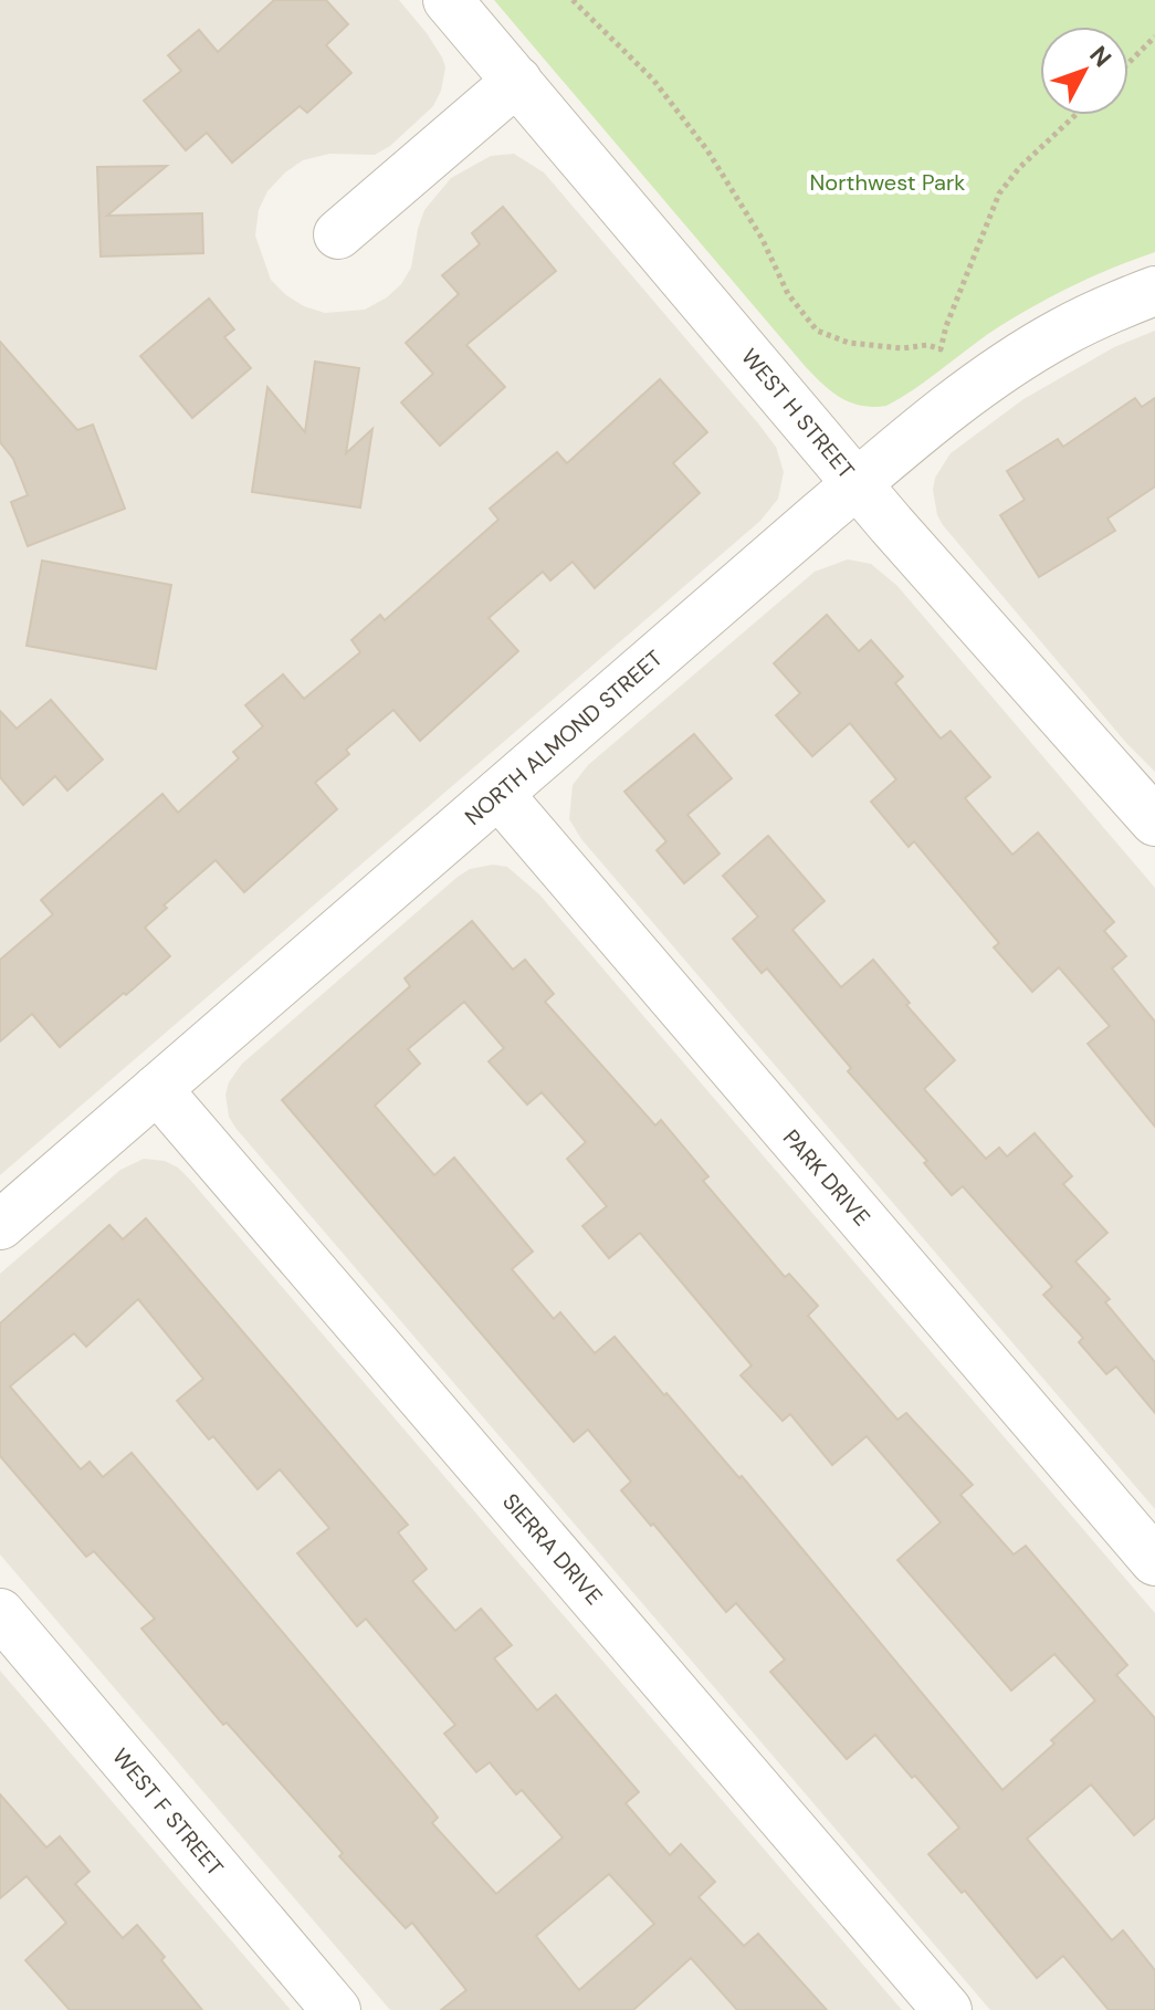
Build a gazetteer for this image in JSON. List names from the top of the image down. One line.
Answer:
{"streets":{"street":["WEST H STREET","NORTH ALMOND STREET","PARK DRIVE","SIERRA DRIVE","WEST F STREET"]},"crossings":[["WEST H STREET","NORTH ALMOND STREET"],["NORTH ALMOND STREET","PARK DRIVE"],["NORTH ALMOND STREET","SIERRA DRIVE"]],"parks":["Northwest Park"],"north":"top right"}
